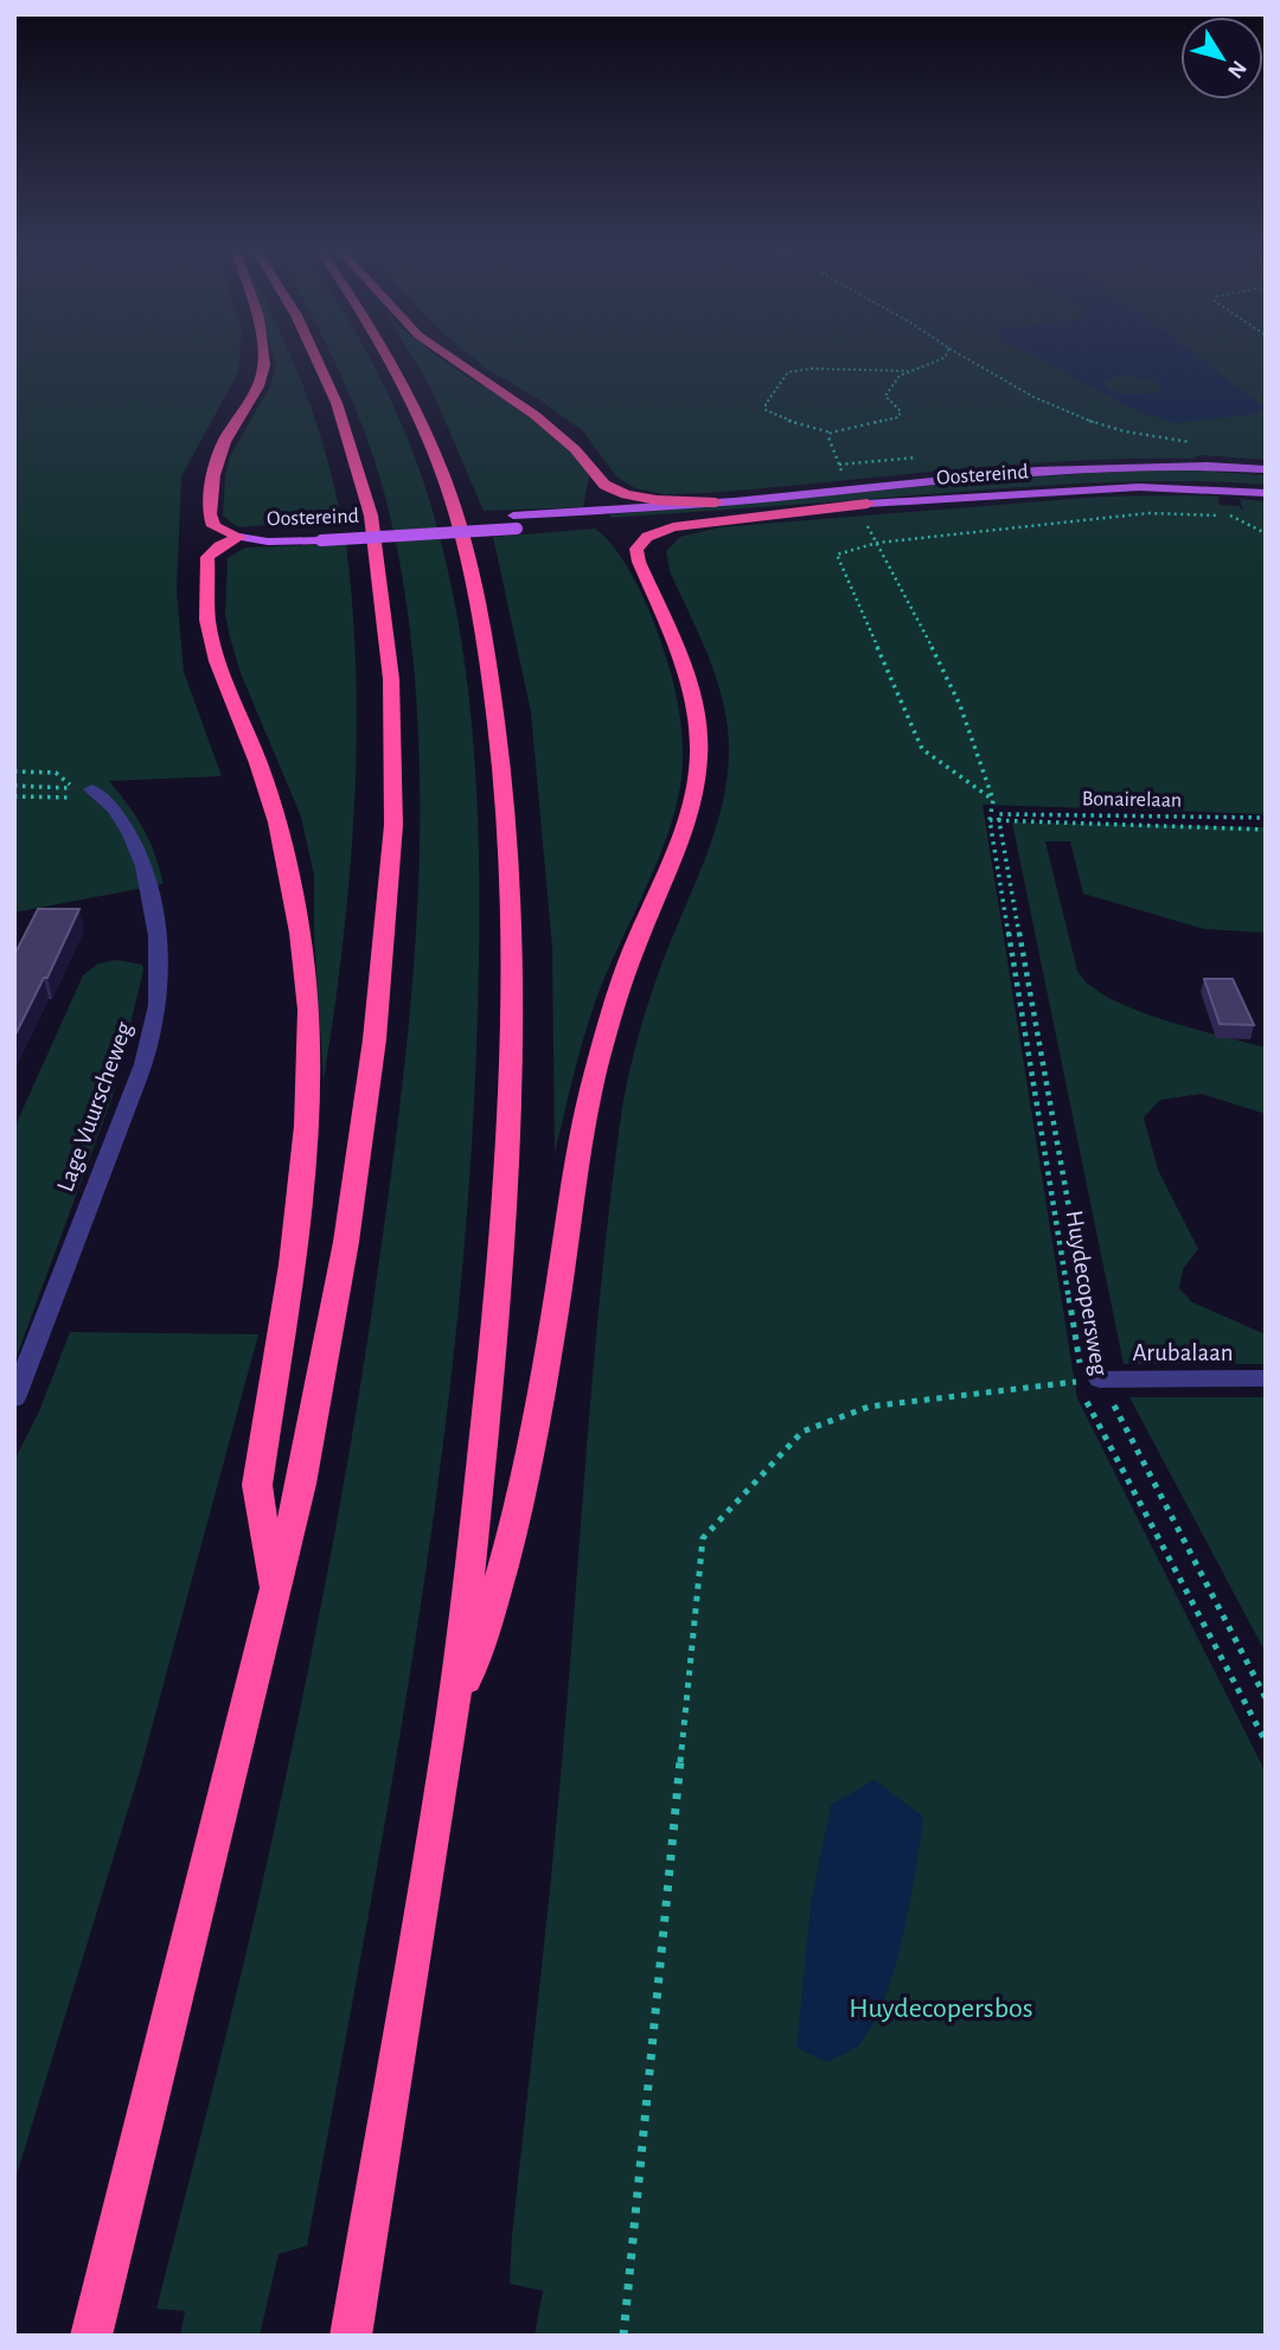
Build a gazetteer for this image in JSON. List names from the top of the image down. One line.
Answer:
{"streets":{"main road":["Oostereind"],"street":["Lage Vuurscheweg","Arubalaan"],"path":["Bonairelaan","Huydecopersweg"]},"crossings":[["Bonairelaan","Huydecopersweg"],["Huydecopersweg","Arubalaan"]],"parks":["Huydecopersbos"],"north":"bottom right"}
